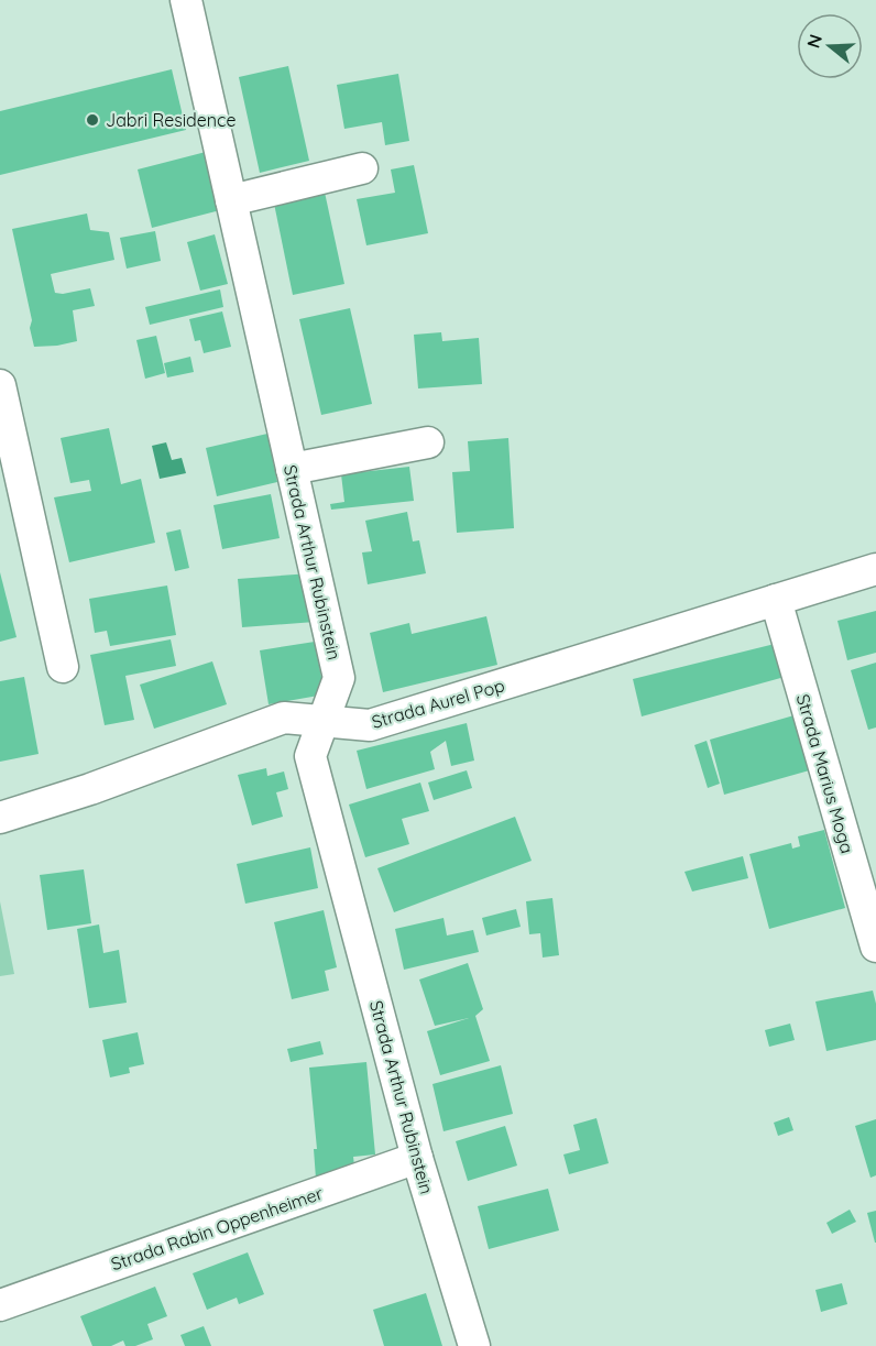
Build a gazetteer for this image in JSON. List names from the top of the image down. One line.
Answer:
{"streets":{"street":["Strada Arthur Rubinstein","Strada Aurel Pop","Strada Marius Moga","Strada Rabin Oppenheimer"]},"crossings":[["Strada Arthur Rubinstein","Strada Aurel Pop"],["Strada Arthur Rubinstein","Strada Rabin Oppenheimer"],["Strada Aurel Pop","Strada Marius Moga"]],"places":["Jabri Residence"],"north":"left"}
